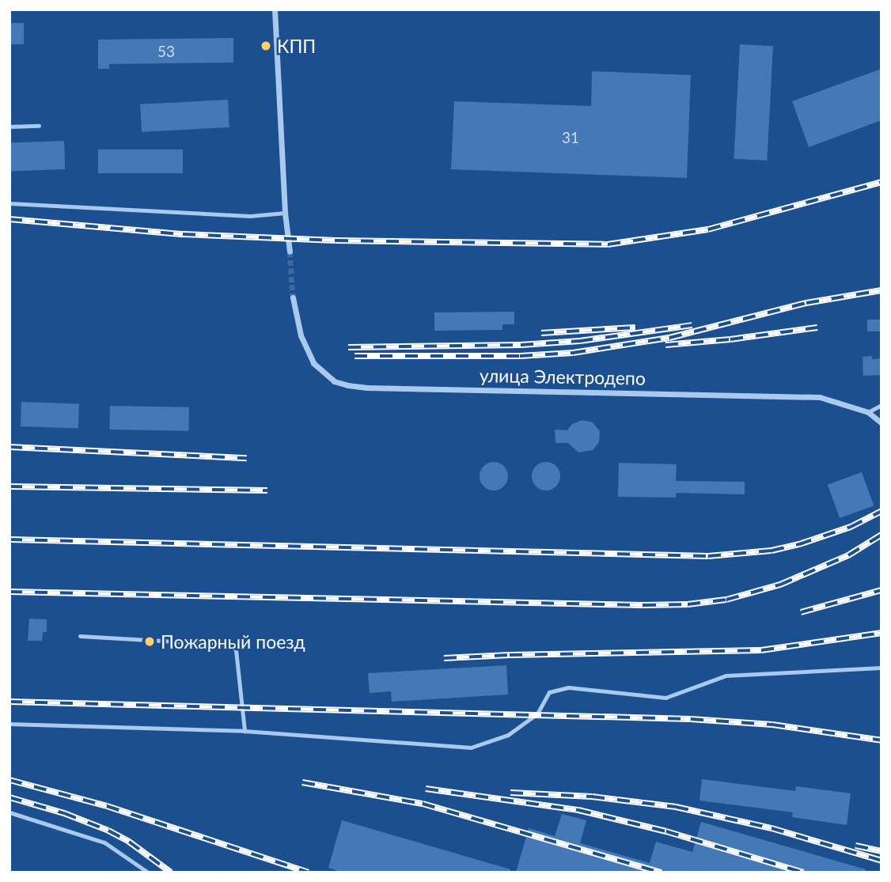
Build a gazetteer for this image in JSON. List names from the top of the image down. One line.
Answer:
{"streets":{"street":["улица Электродепо"]},"places":["КПП","Пожарный поезд"],"house_numbers":["53","31"]}
